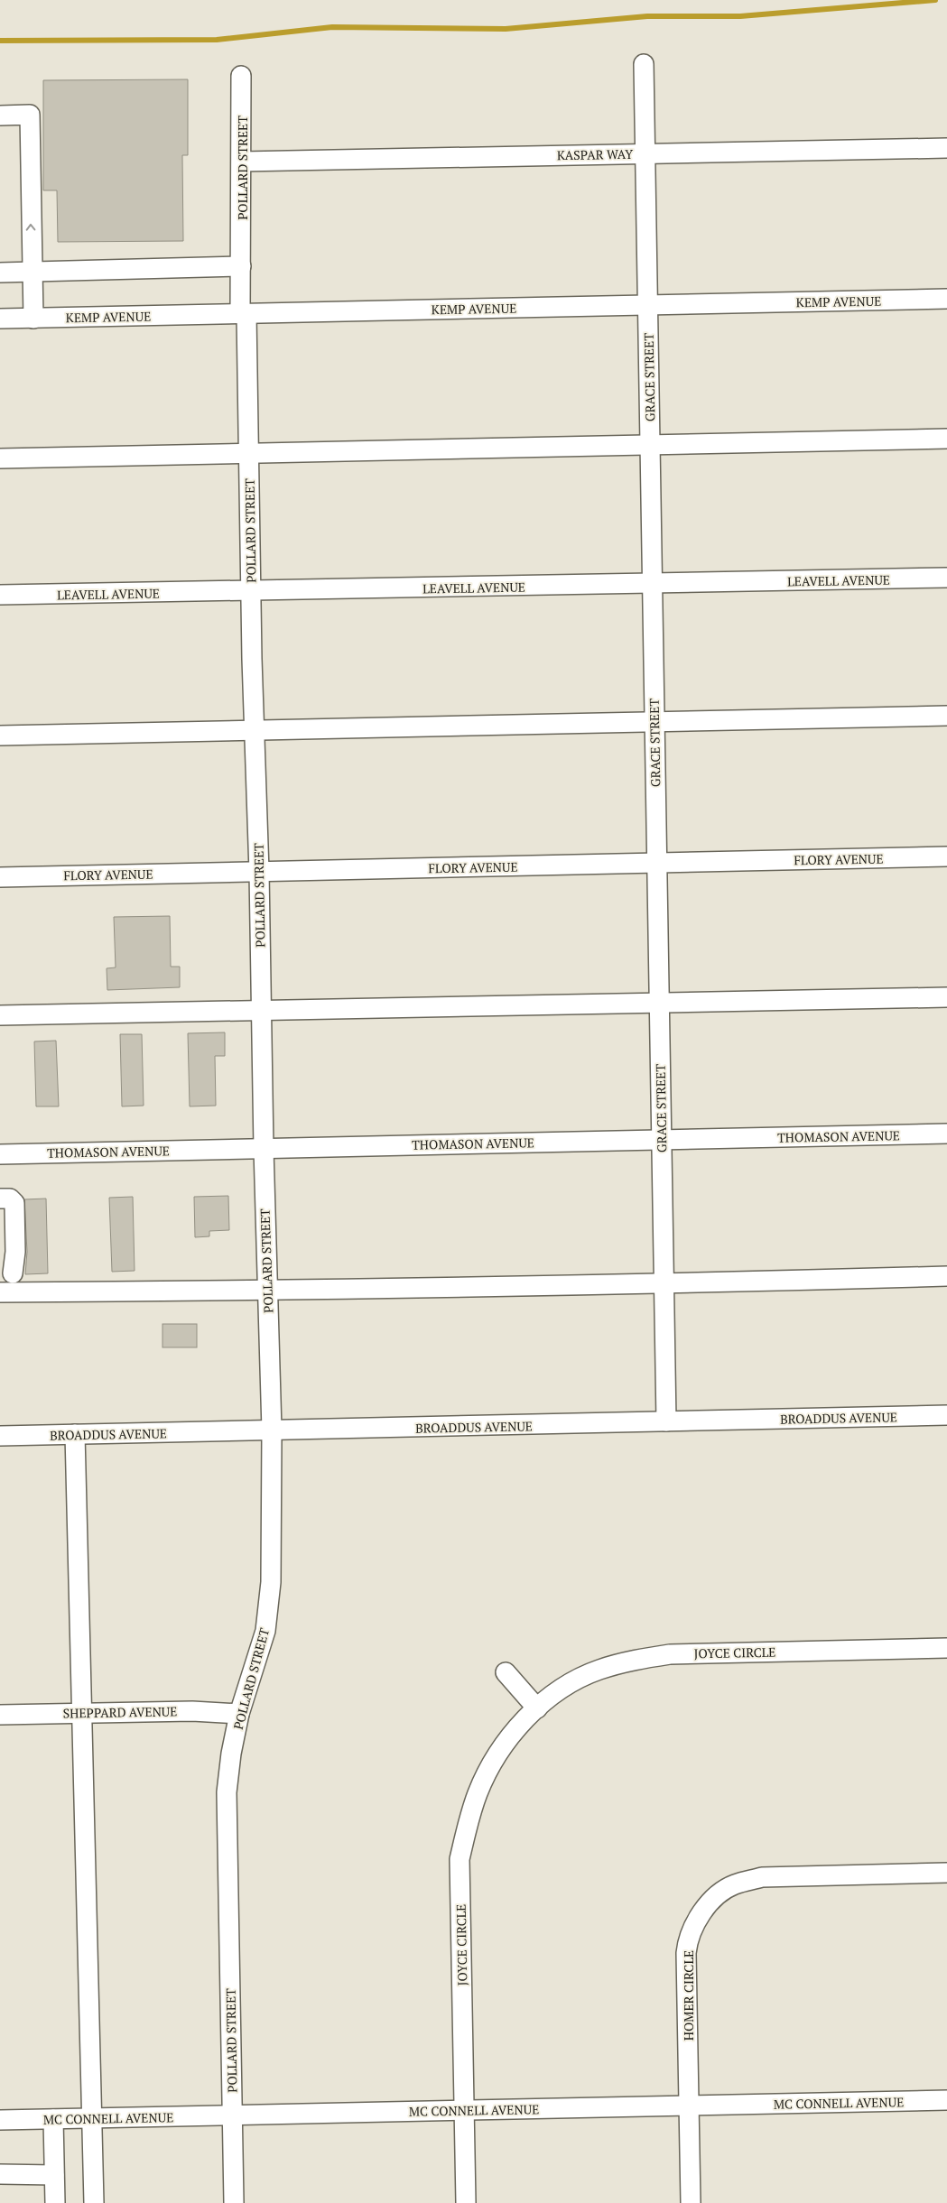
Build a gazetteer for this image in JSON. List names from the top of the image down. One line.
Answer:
{"streets":{"street":["KASPAR WAY","POLLARD STREET","KEMP AVENUE","GRACE STREET","LEAVELL AVENUE","FLORY AVENUE","THOMASON AVENUE","BROADDUS AVENUE","JOYCE CIRCLE","SHEPPARD AVENUE","HOMER CIRCLE","MC CONNELL AVENUE"]},"crossings":[["KASPAR WAY","POLLARD STREET"],["KASPAR WAY","GRACE STREET"],["POLLARD STREET","KEMP AVENUE"],["POLLARD STREET","LEAVELL AVENUE"],["POLLARD STREET","FLORY AVENUE"],["POLLARD STREET","THOMASON AVENUE"],["POLLARD STREET","BROADDUS AVENUE"],["POLLARD STREET","SHEPPARD AVENUE"],["POLLARD STREET","MC CONNELL AVENUE"],["KEMP AVENUE","GRACE STREET"],["GRACE STREET","LEAVELL AVENUE"],["GRACE STREET","FLORY AVENUE"],["GRACE STREET","THOMASON AVENUE"],["GRACE STREET","BROADDUS AVENUE"],["JOYCE CIRCLE","MC CONNELL AVENUE"],["HOMER CIRCLE","MC CONNELL AVENUE"]]}
